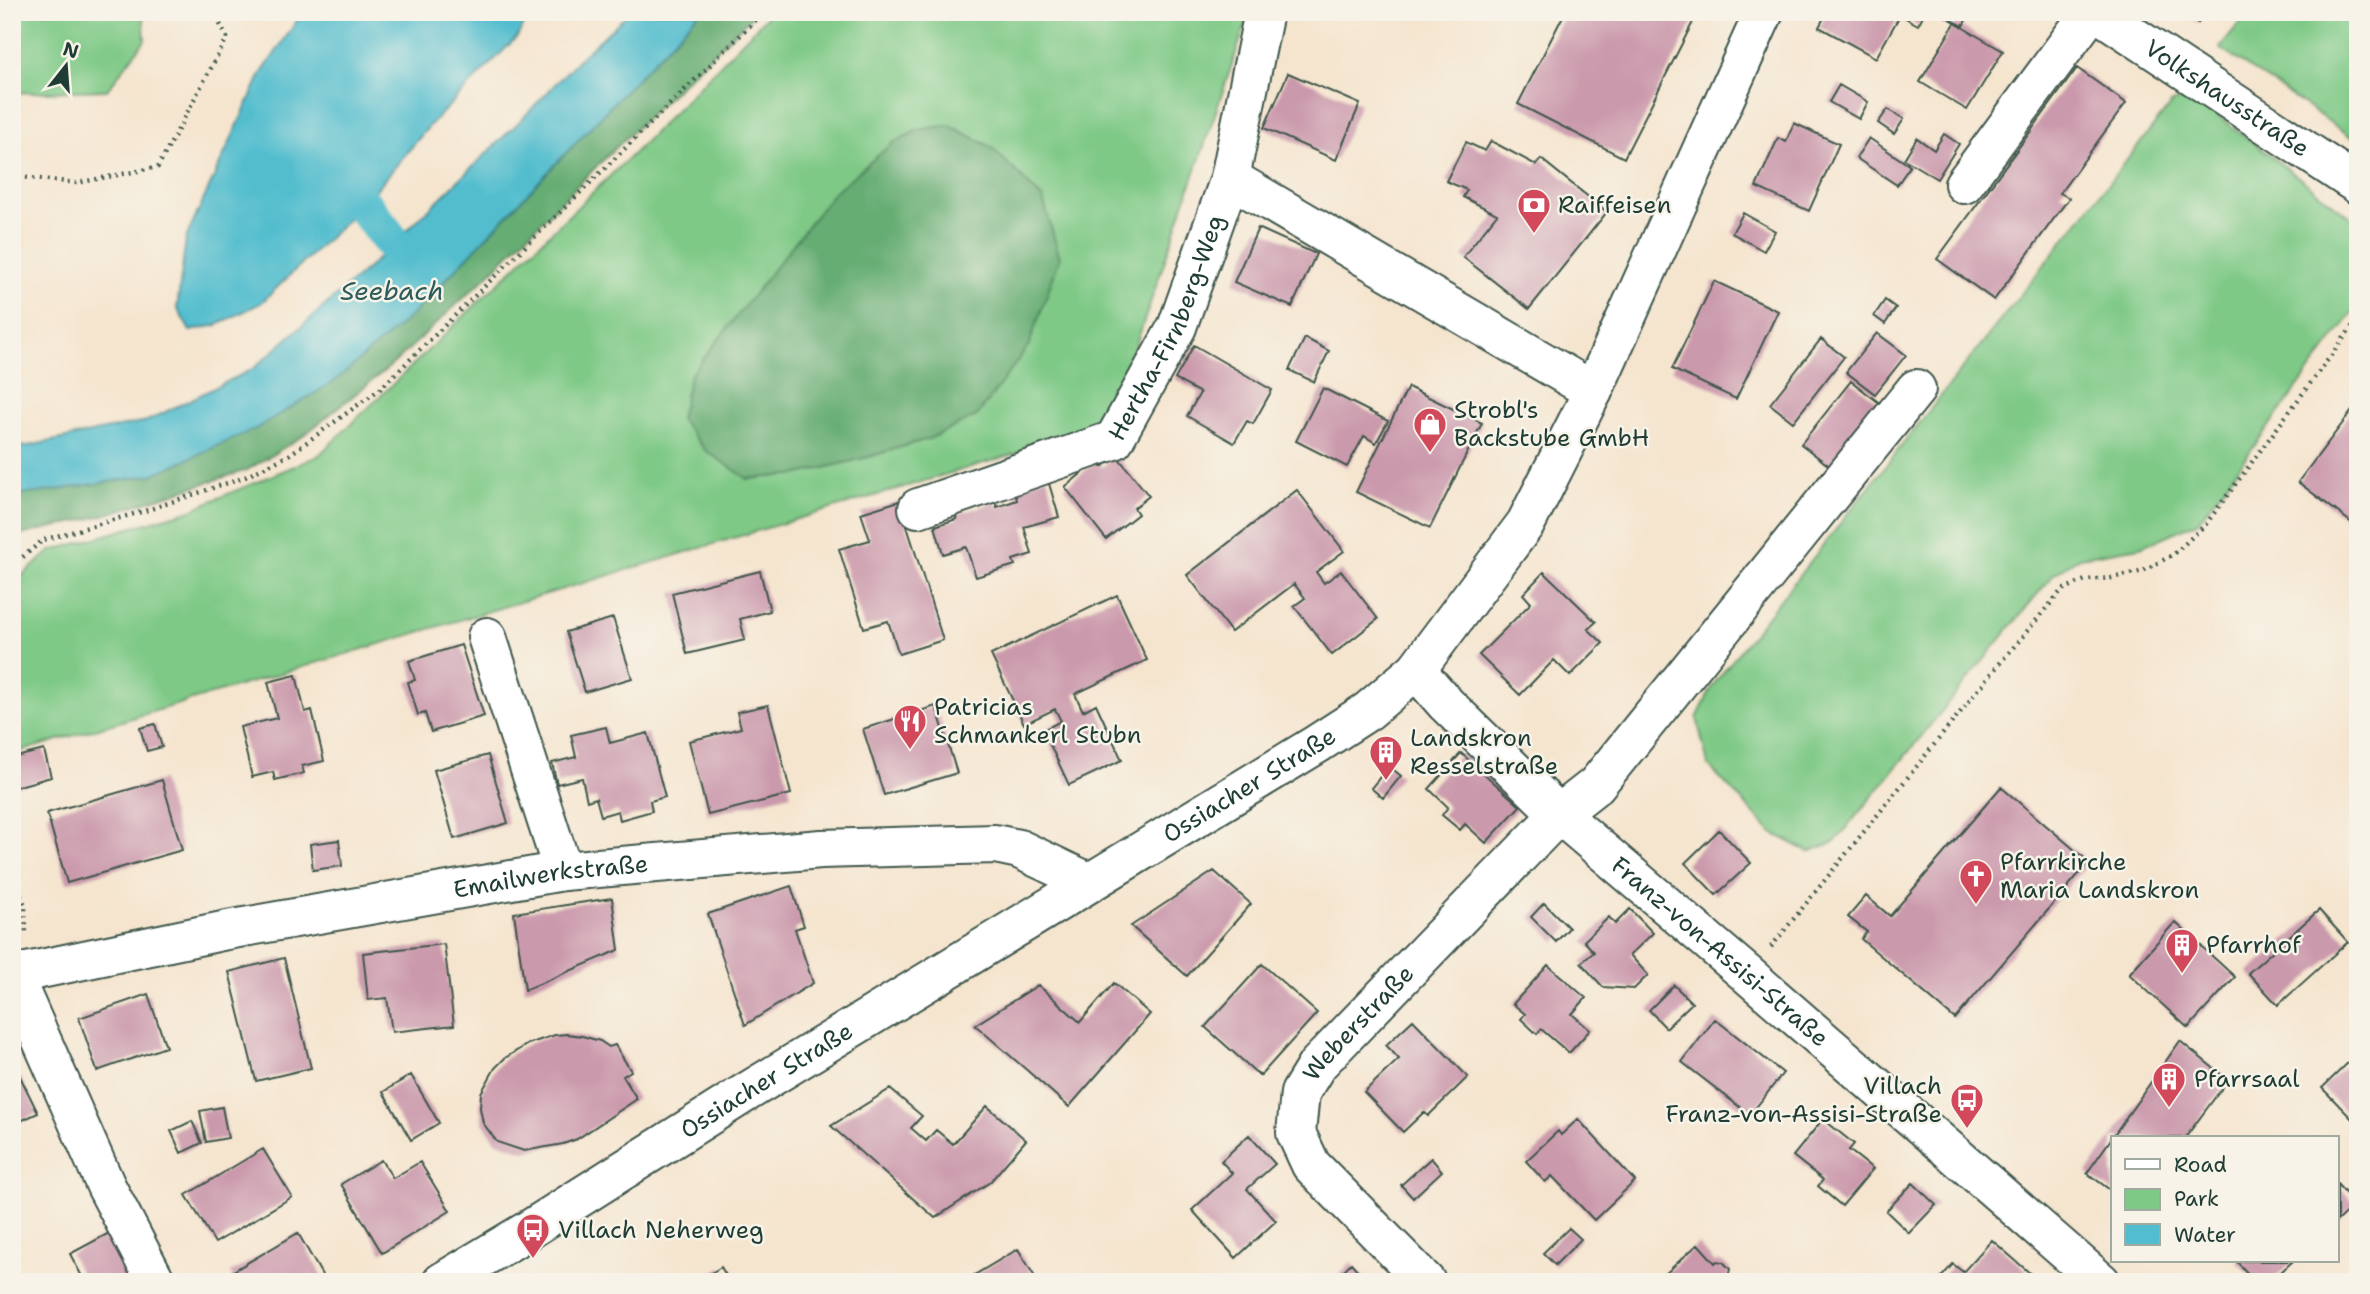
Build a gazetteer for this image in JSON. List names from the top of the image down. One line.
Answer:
{"streets":{"street":["Volkshausstraße","Hertha-Firnberg-Weg","Ossiacher Straße","Emailwerkstraße","Franz-von-Assisi-Straße","Weberstraße"]},"crossings":[["Ossiacher Straße","Emailwerkstraße"],["Ossiacher Straße","Franz-von-Assisi-Straße"],["Franz-von-Assisi-Straße","Weberstraße"]],"water":["Seebach"],"places":{"bank":["Raiffeisen"],"shop":["Strobl's Backstube GmbH"],"restaurant":["Patricias Schmankerl Stubn"],"building":["Landskron Resselstraße","Pfarrhof","Pfarrsaal"],"church":["Pfarrkirche Maria Landskron"],"bus stop":["Villach Franz-von-Assisi-Straße","Villach Neherweg"]},"legend":["Road","Park","Water"],"north":"top"}
